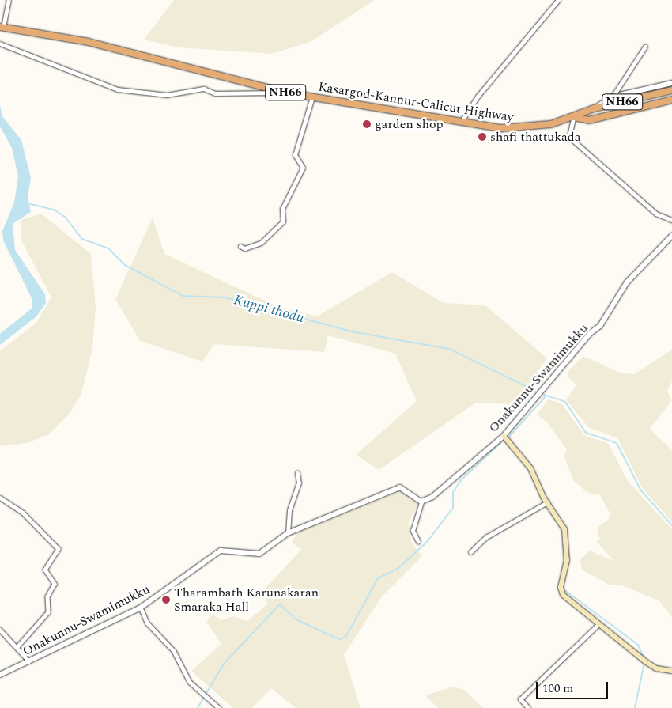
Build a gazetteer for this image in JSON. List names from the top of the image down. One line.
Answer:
{"streets":{"highway":["NH66","Kasargod-Kannur-Calicut Highway"],"street":["Onakunnu-Swamimukku"]},"water":["Kuppi thodu"],"places":["garden shop","shafi thattukada","Tharambath Karunakaran Smaraka Hall"],"scale_bar":"100 m"}
